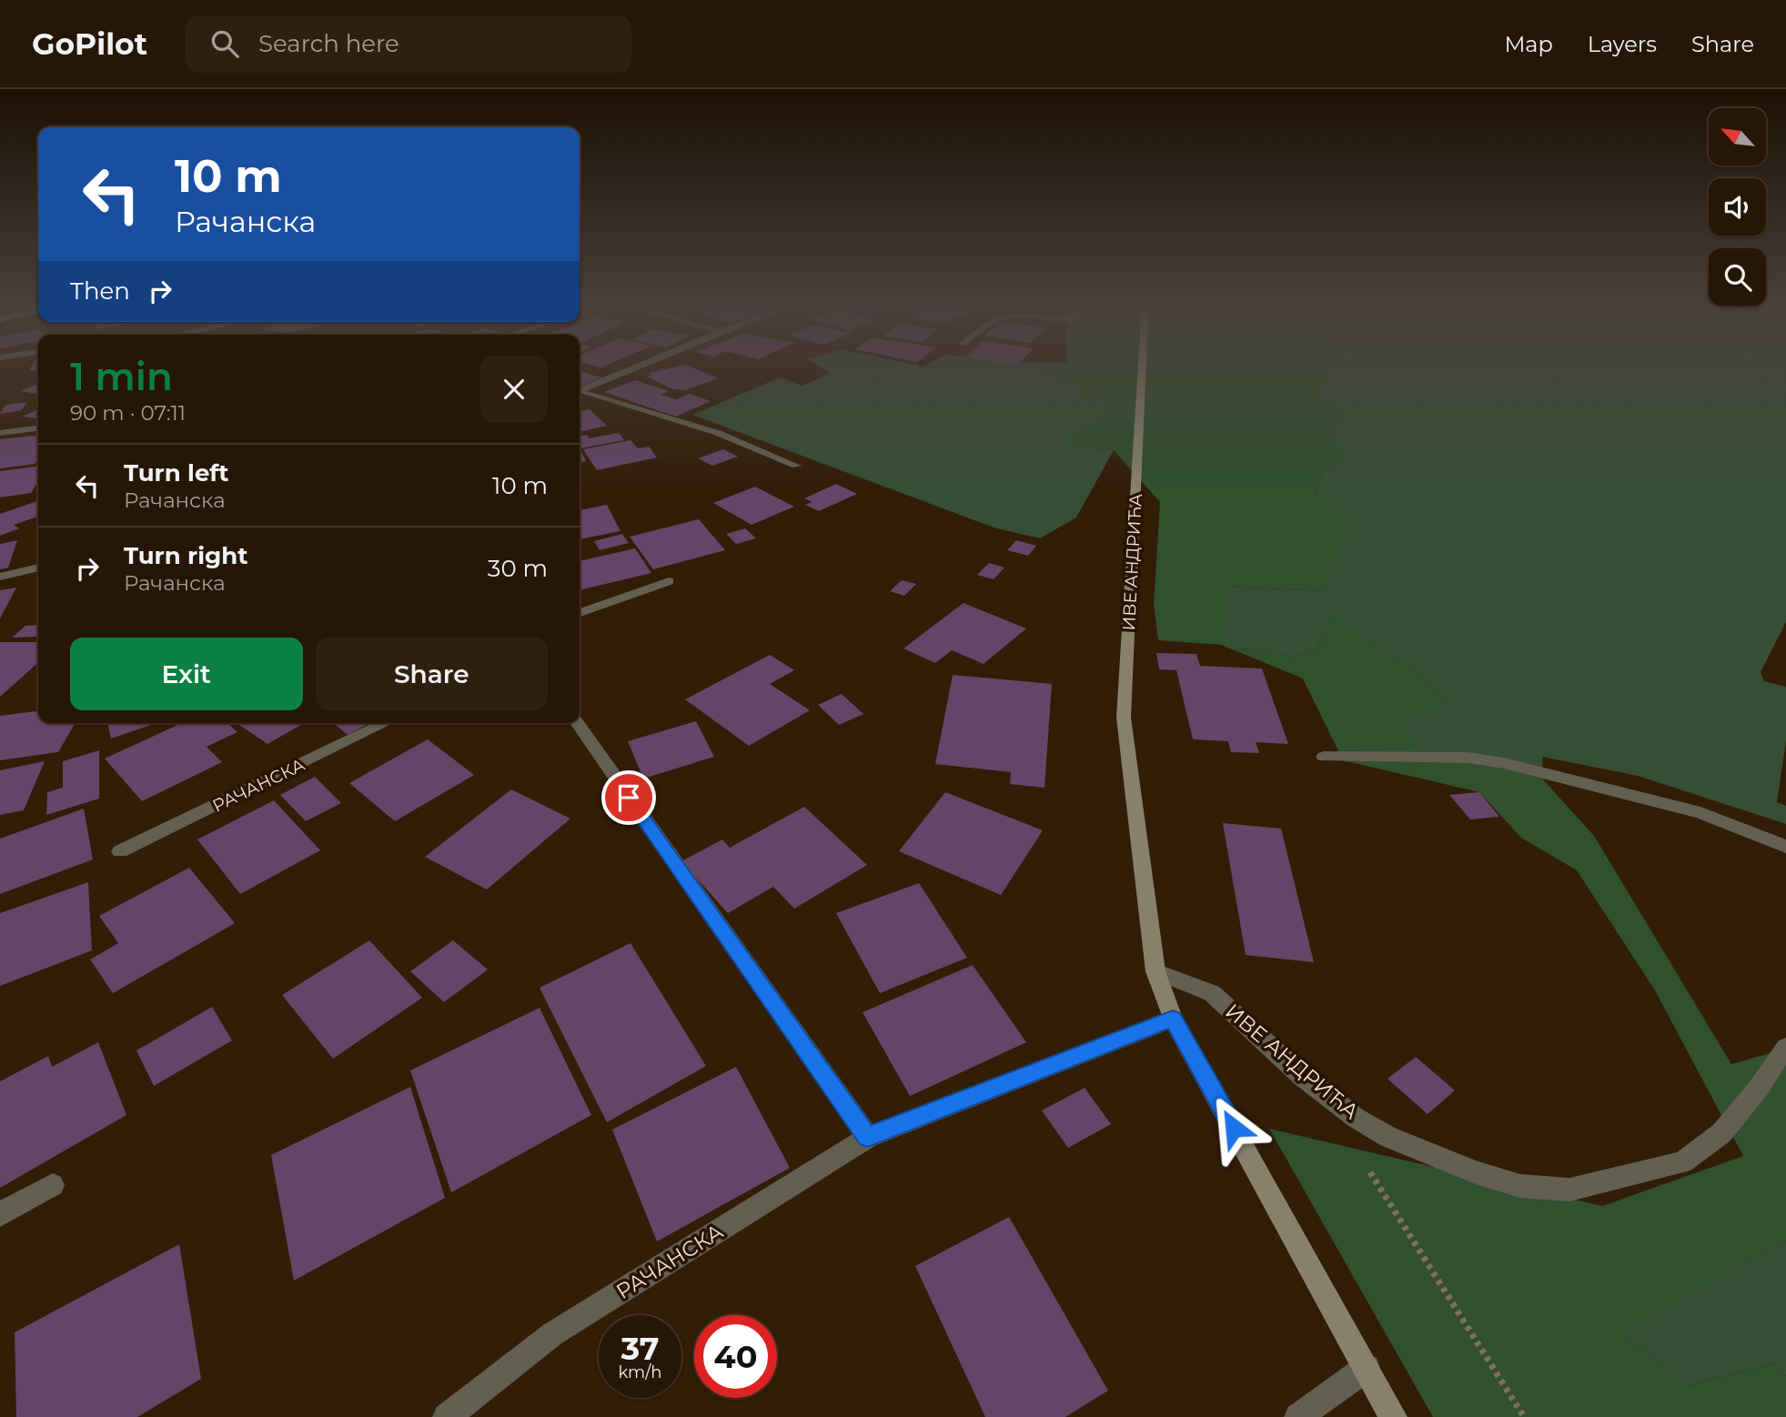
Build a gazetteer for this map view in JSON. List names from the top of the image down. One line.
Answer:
{"streets":{"street":["ИВЕ АНДРИЋА","РАЧАНСКА"]},"crossings":[["ИВЕ АНДРИЋА","РАЧАНСКА"]],"north":"top left","page":{"header":"GoPilot","search":"Search here","nav":["Map","Layers","Share"],"turn":["10 m","Рачанска"],"then":"Then","heading":["1 min","90 m · 07:11"],"list":[{"name":"Turn left","note":"Рачанска","value":"10 m"},{"name":"Turn right","note":"Рачанска","value":"30 m"}],"buttons":["Exit","Share"],"speed":"37 km/h","limit":"40"}}
